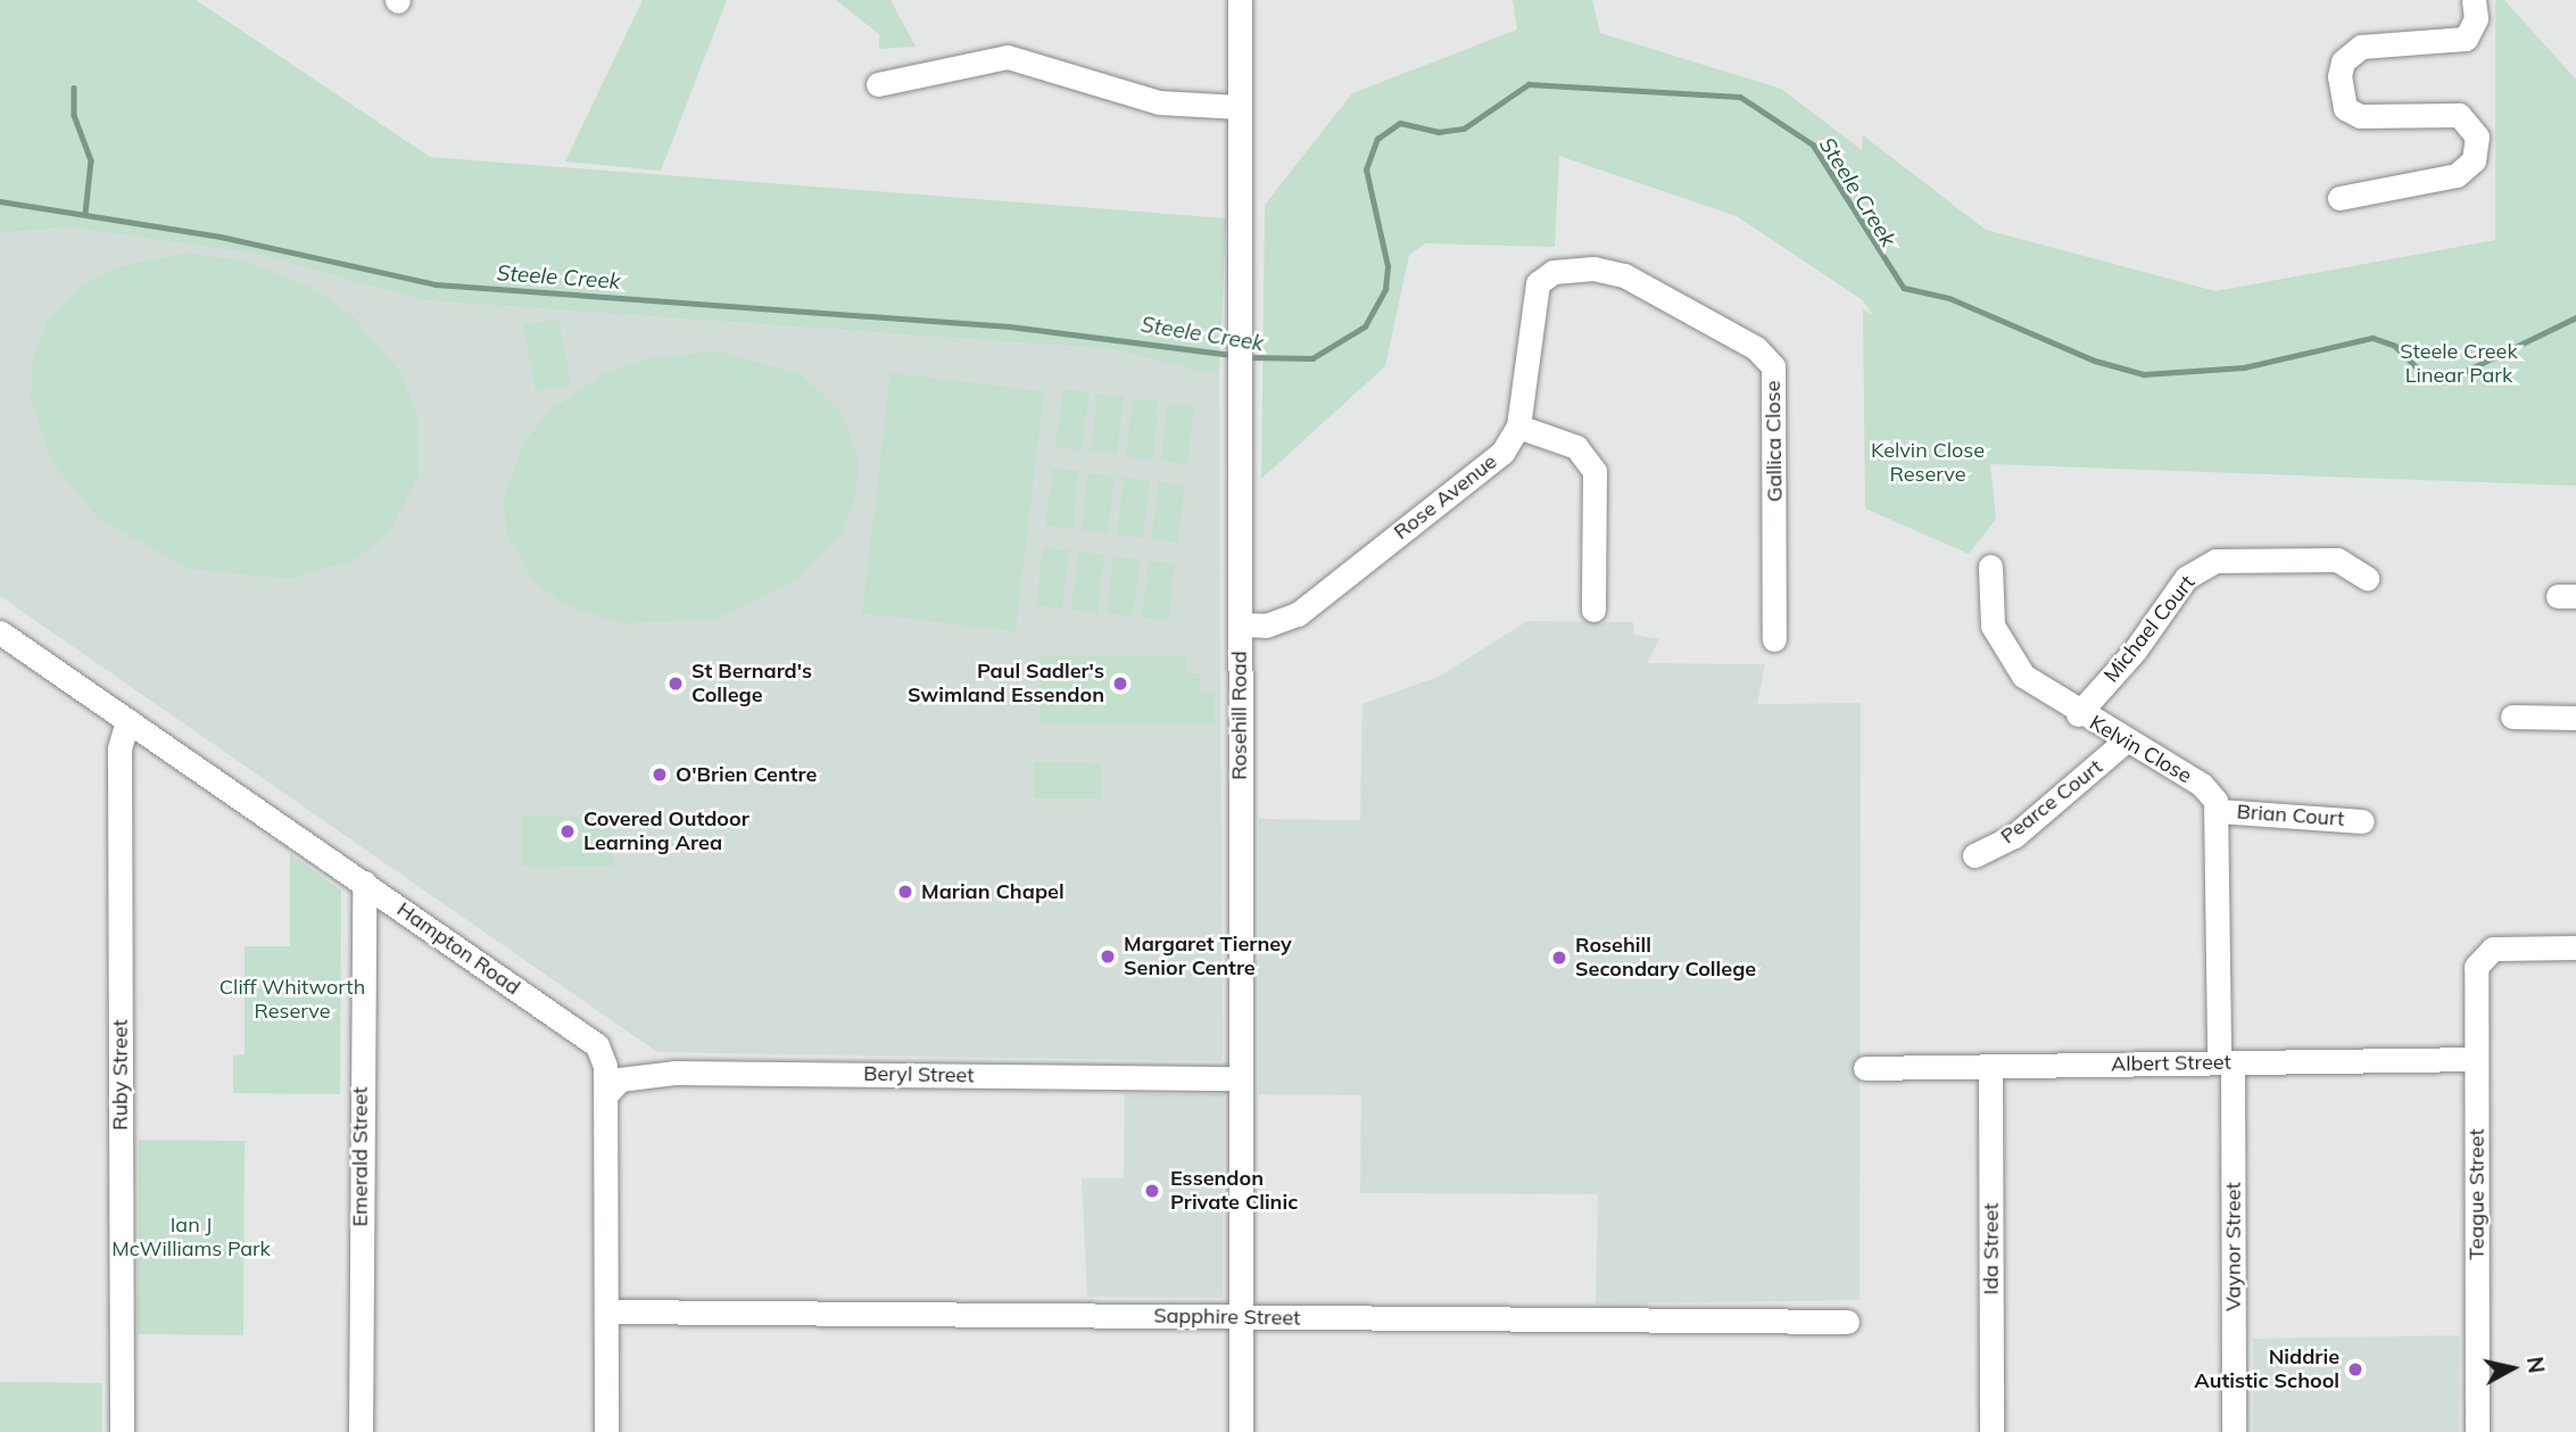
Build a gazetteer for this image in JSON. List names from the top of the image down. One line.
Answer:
{"streets":{"street":["Gallica Close","Rose Avenue","Michael Court","Rosehill Road","Kelvin Close","Pearce Court","Brian Court","Hampton Road","Albert Street","Ruby Street","Beryl Street","Emerald Street","Teague Street","Vaynor Street","Ida Street","Sapphire Street"]},"crossings":[["Gallica Close","Rose Avenue"],["Rose Avenue","Rosehill Road"],["Michael Court","Kelvin Close"],["Rosehill Road","Beryl Street"],["Rosehill Road","Sapphire Street"],["Kelvin Close","Pearce Court"],["Kelvin Close","Brian Court"],["Hampton Road","Ruby Street"],["Hampton Road","Beryl Street"],["Hampton Road","Emerald Street"],["Hampton Road","Sapphire Street"],["Albert Street","Teague Street"],["Albert Street","Vaynor Street"],["Albert Street","Ida Street"]],"water":["Steele Creek"],"parks":["Steele Creek Linear Park","Kelvin Close Reserve","Cliff Whitworth Reserve","Ian J McWilliams Park"],"places":["St Bernard's College","Paul Sadler's Swimland Essendon","O'Brien Centre","Covered Outdoor Learning Area","Marian Chapel","Margaret Tierney Senior Centre","Rosehill Secondary College","Essendon Private Clinic","Niddrie Autistic School"],"north":"right"}
